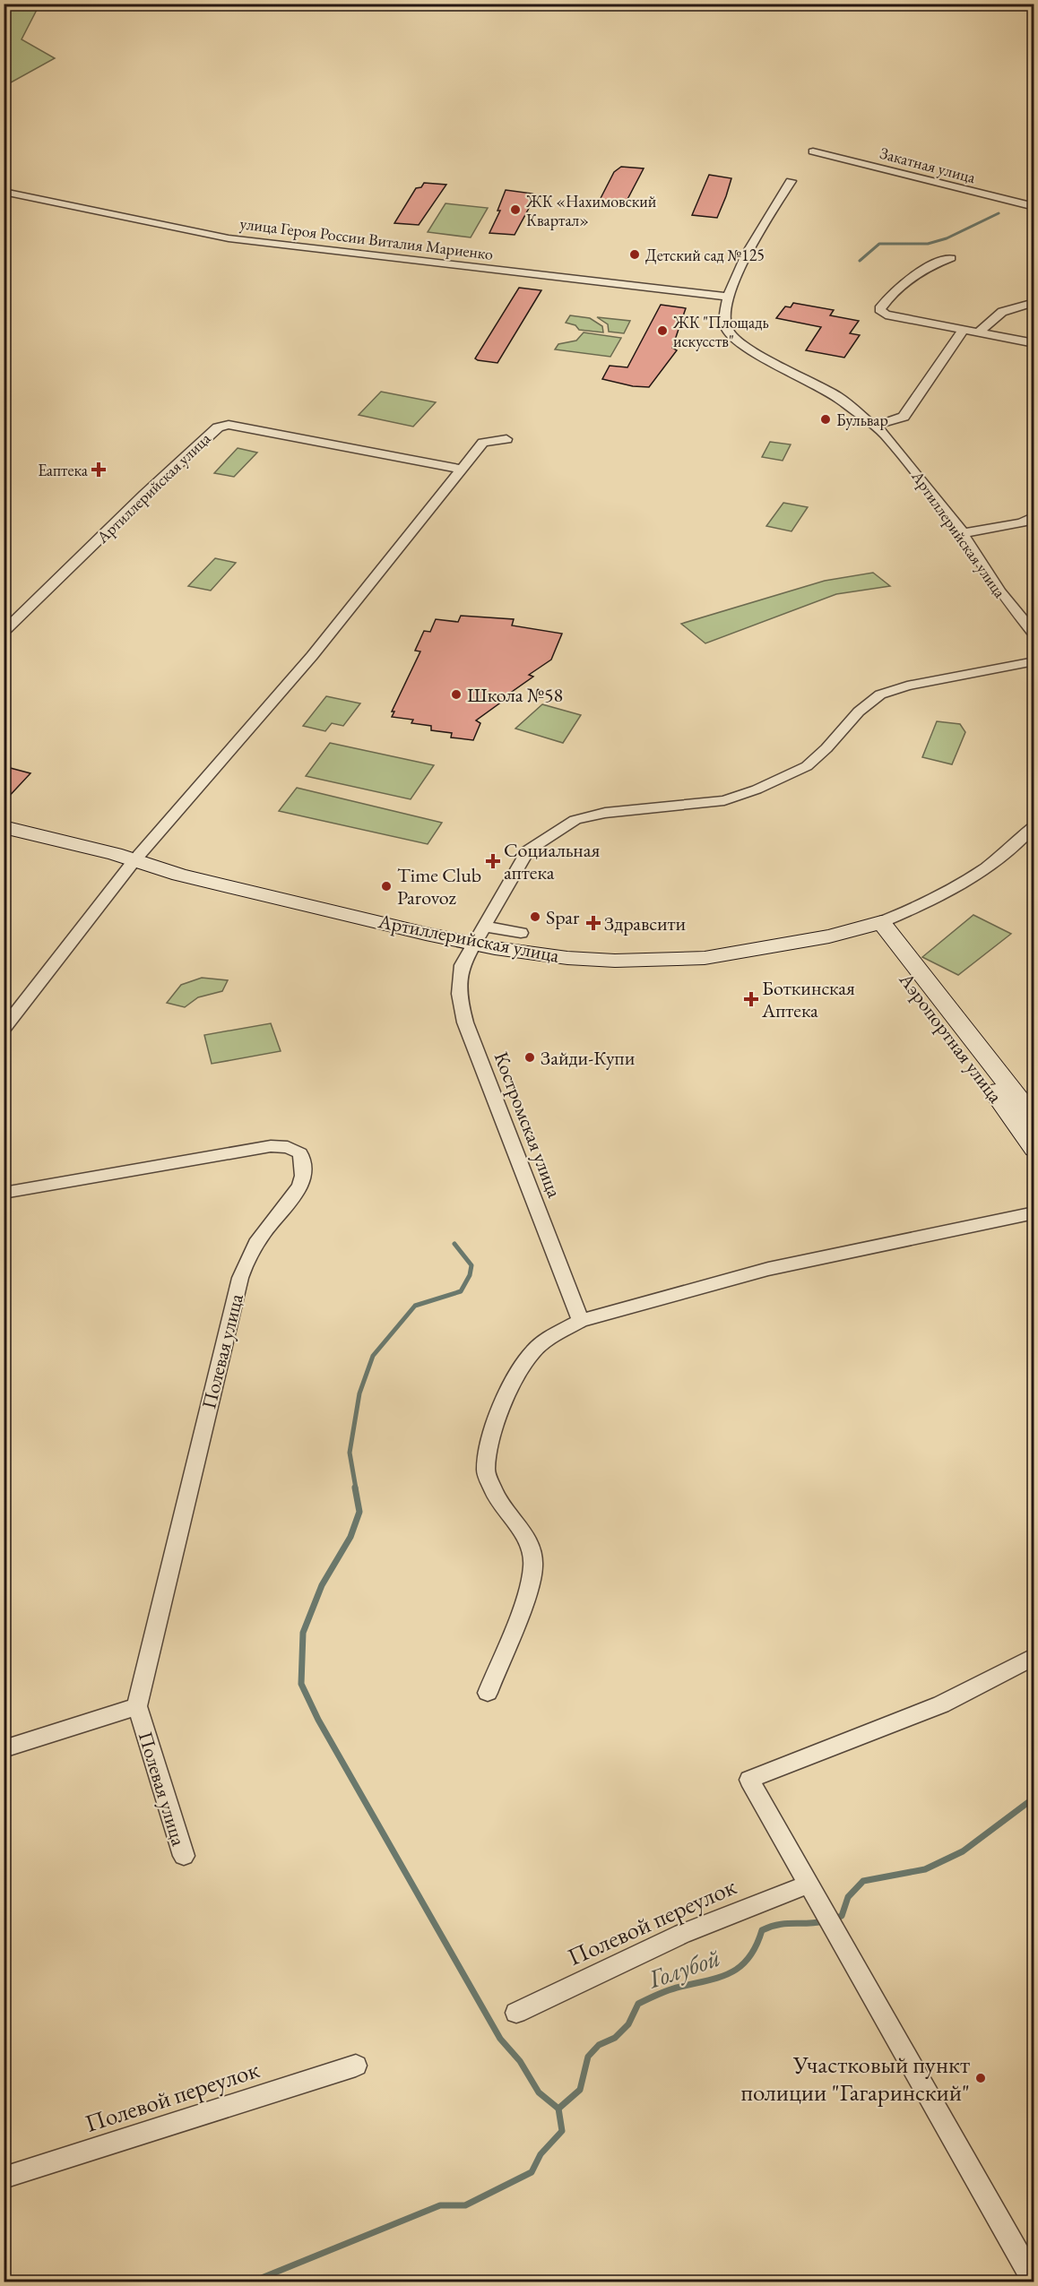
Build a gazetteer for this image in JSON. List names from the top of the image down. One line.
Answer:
{"streets":{"main road":["Артиллерийская улица","Аэропортная улица"],"street":["Закатная улица","улица Героя России Виталия Мариенко","Костромская улица","Полевая улица","Полевой переулок"]},"crossings":[["улица Героя России Виталия Мариенко","Артиллерийская улица"],["Артиллерийская улица","Аэропортная улица"],["Артиллерийская улица","Костромская улица"]],"water":["Голубой"],"places":{"other":["ЖК «Нахимовский Квартал»","Детский сад №125","ЖК \"Площадь искусств\"","Бульвар","Школа №58","Time Club Parovoz","Spar","Зайди-Купи","Участковый пункт полиции \"Гагаринский\""],"health":["Еаптека","Социальная аптека","Здравсити","Боткинская Аптека"]}}
